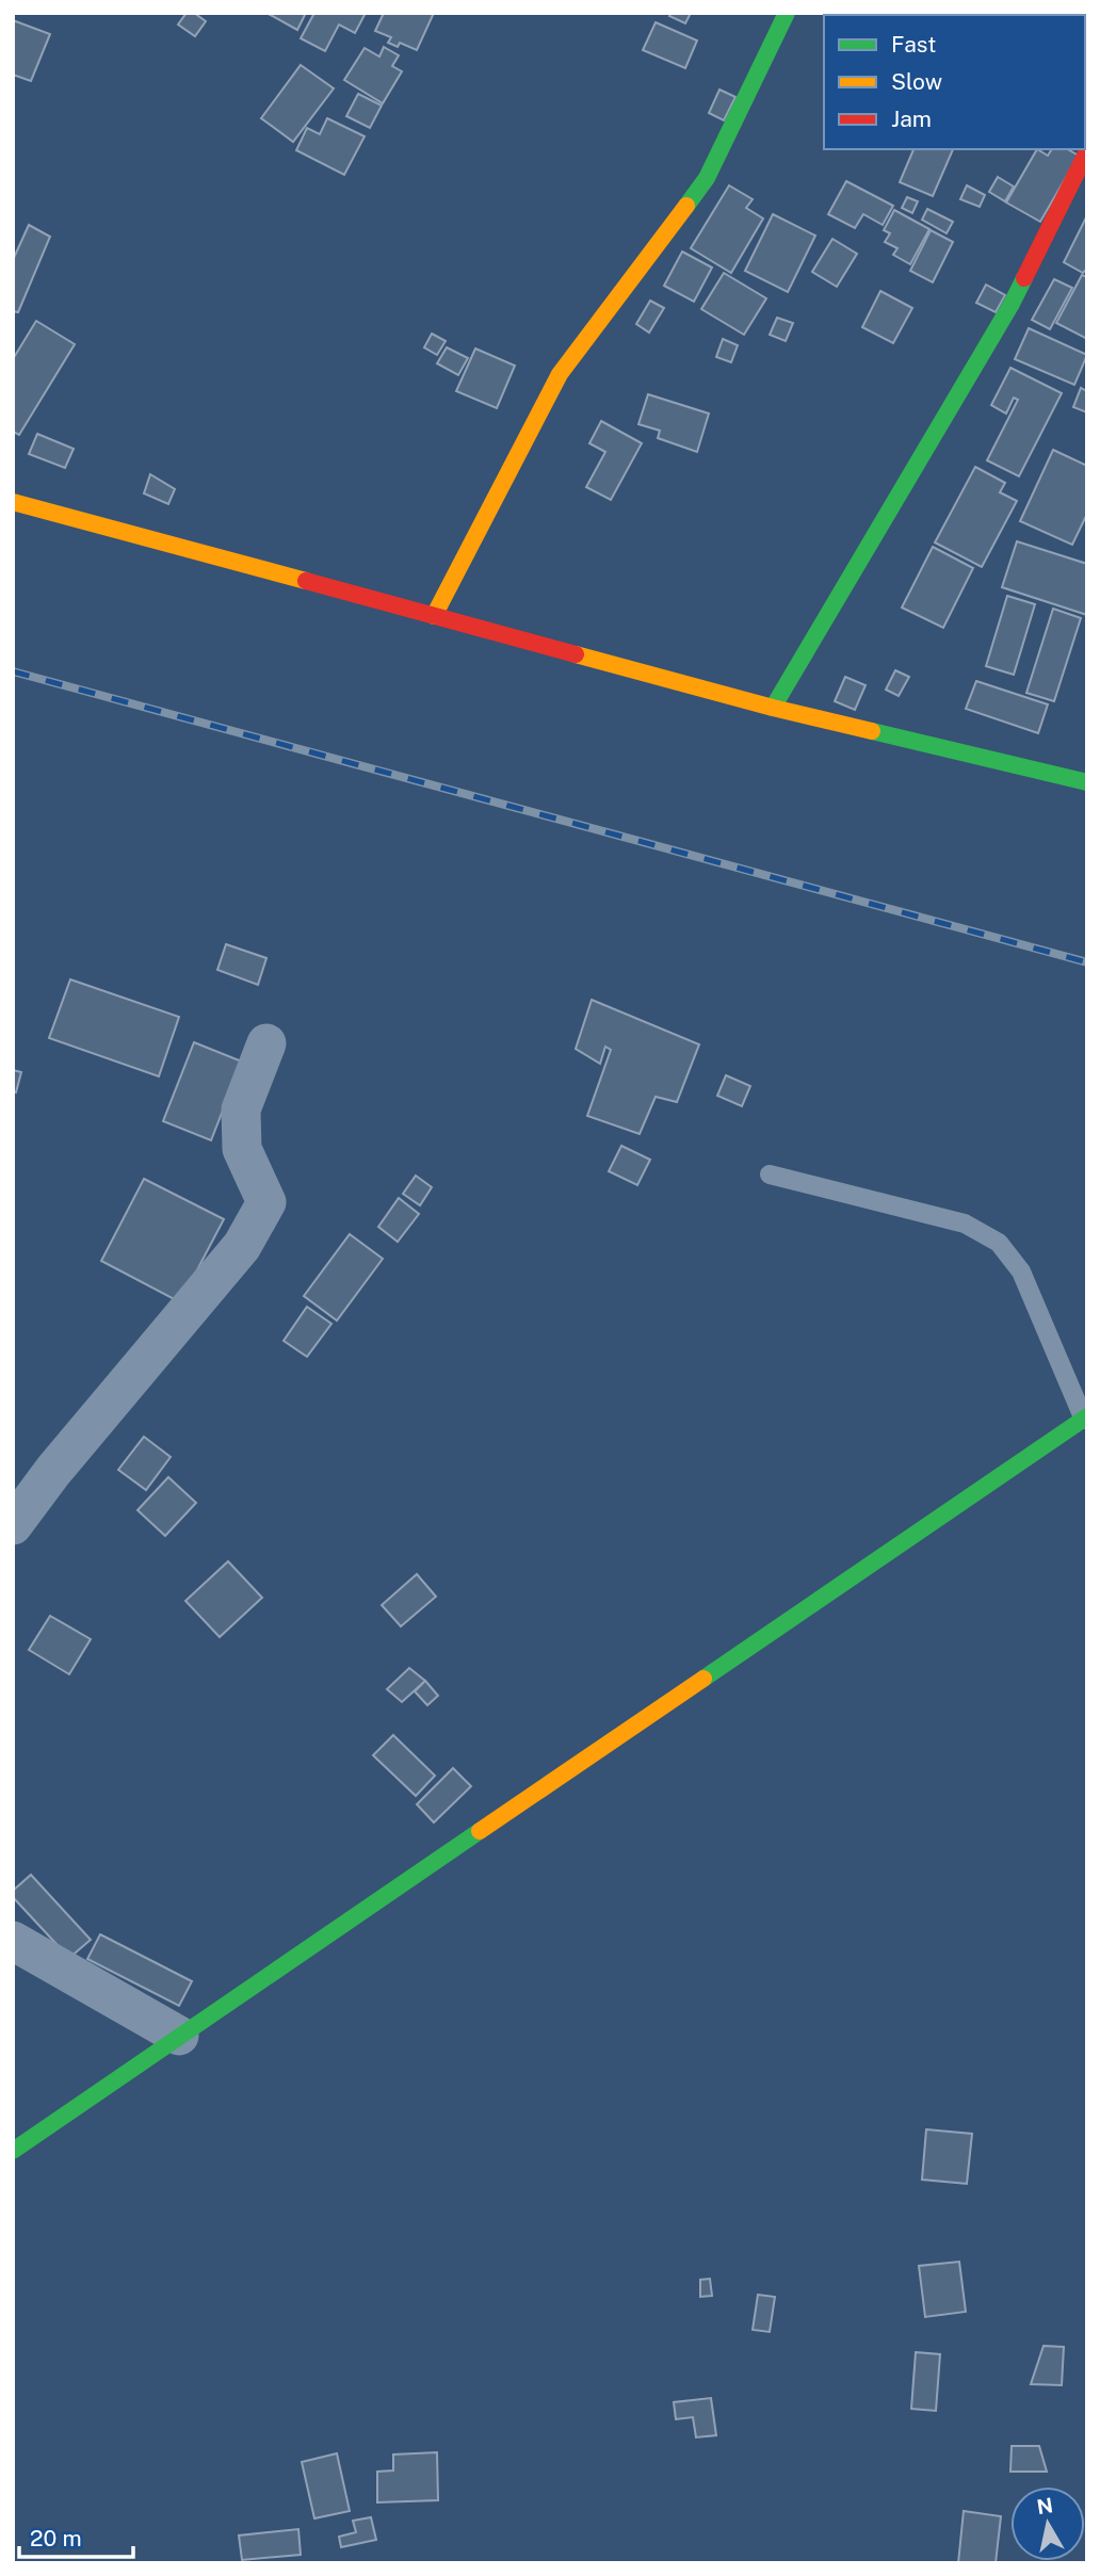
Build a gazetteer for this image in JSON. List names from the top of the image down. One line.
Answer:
{"legend":["Fast","Slow","Jam"],"scale_bar":"20 m","north":"top"}
